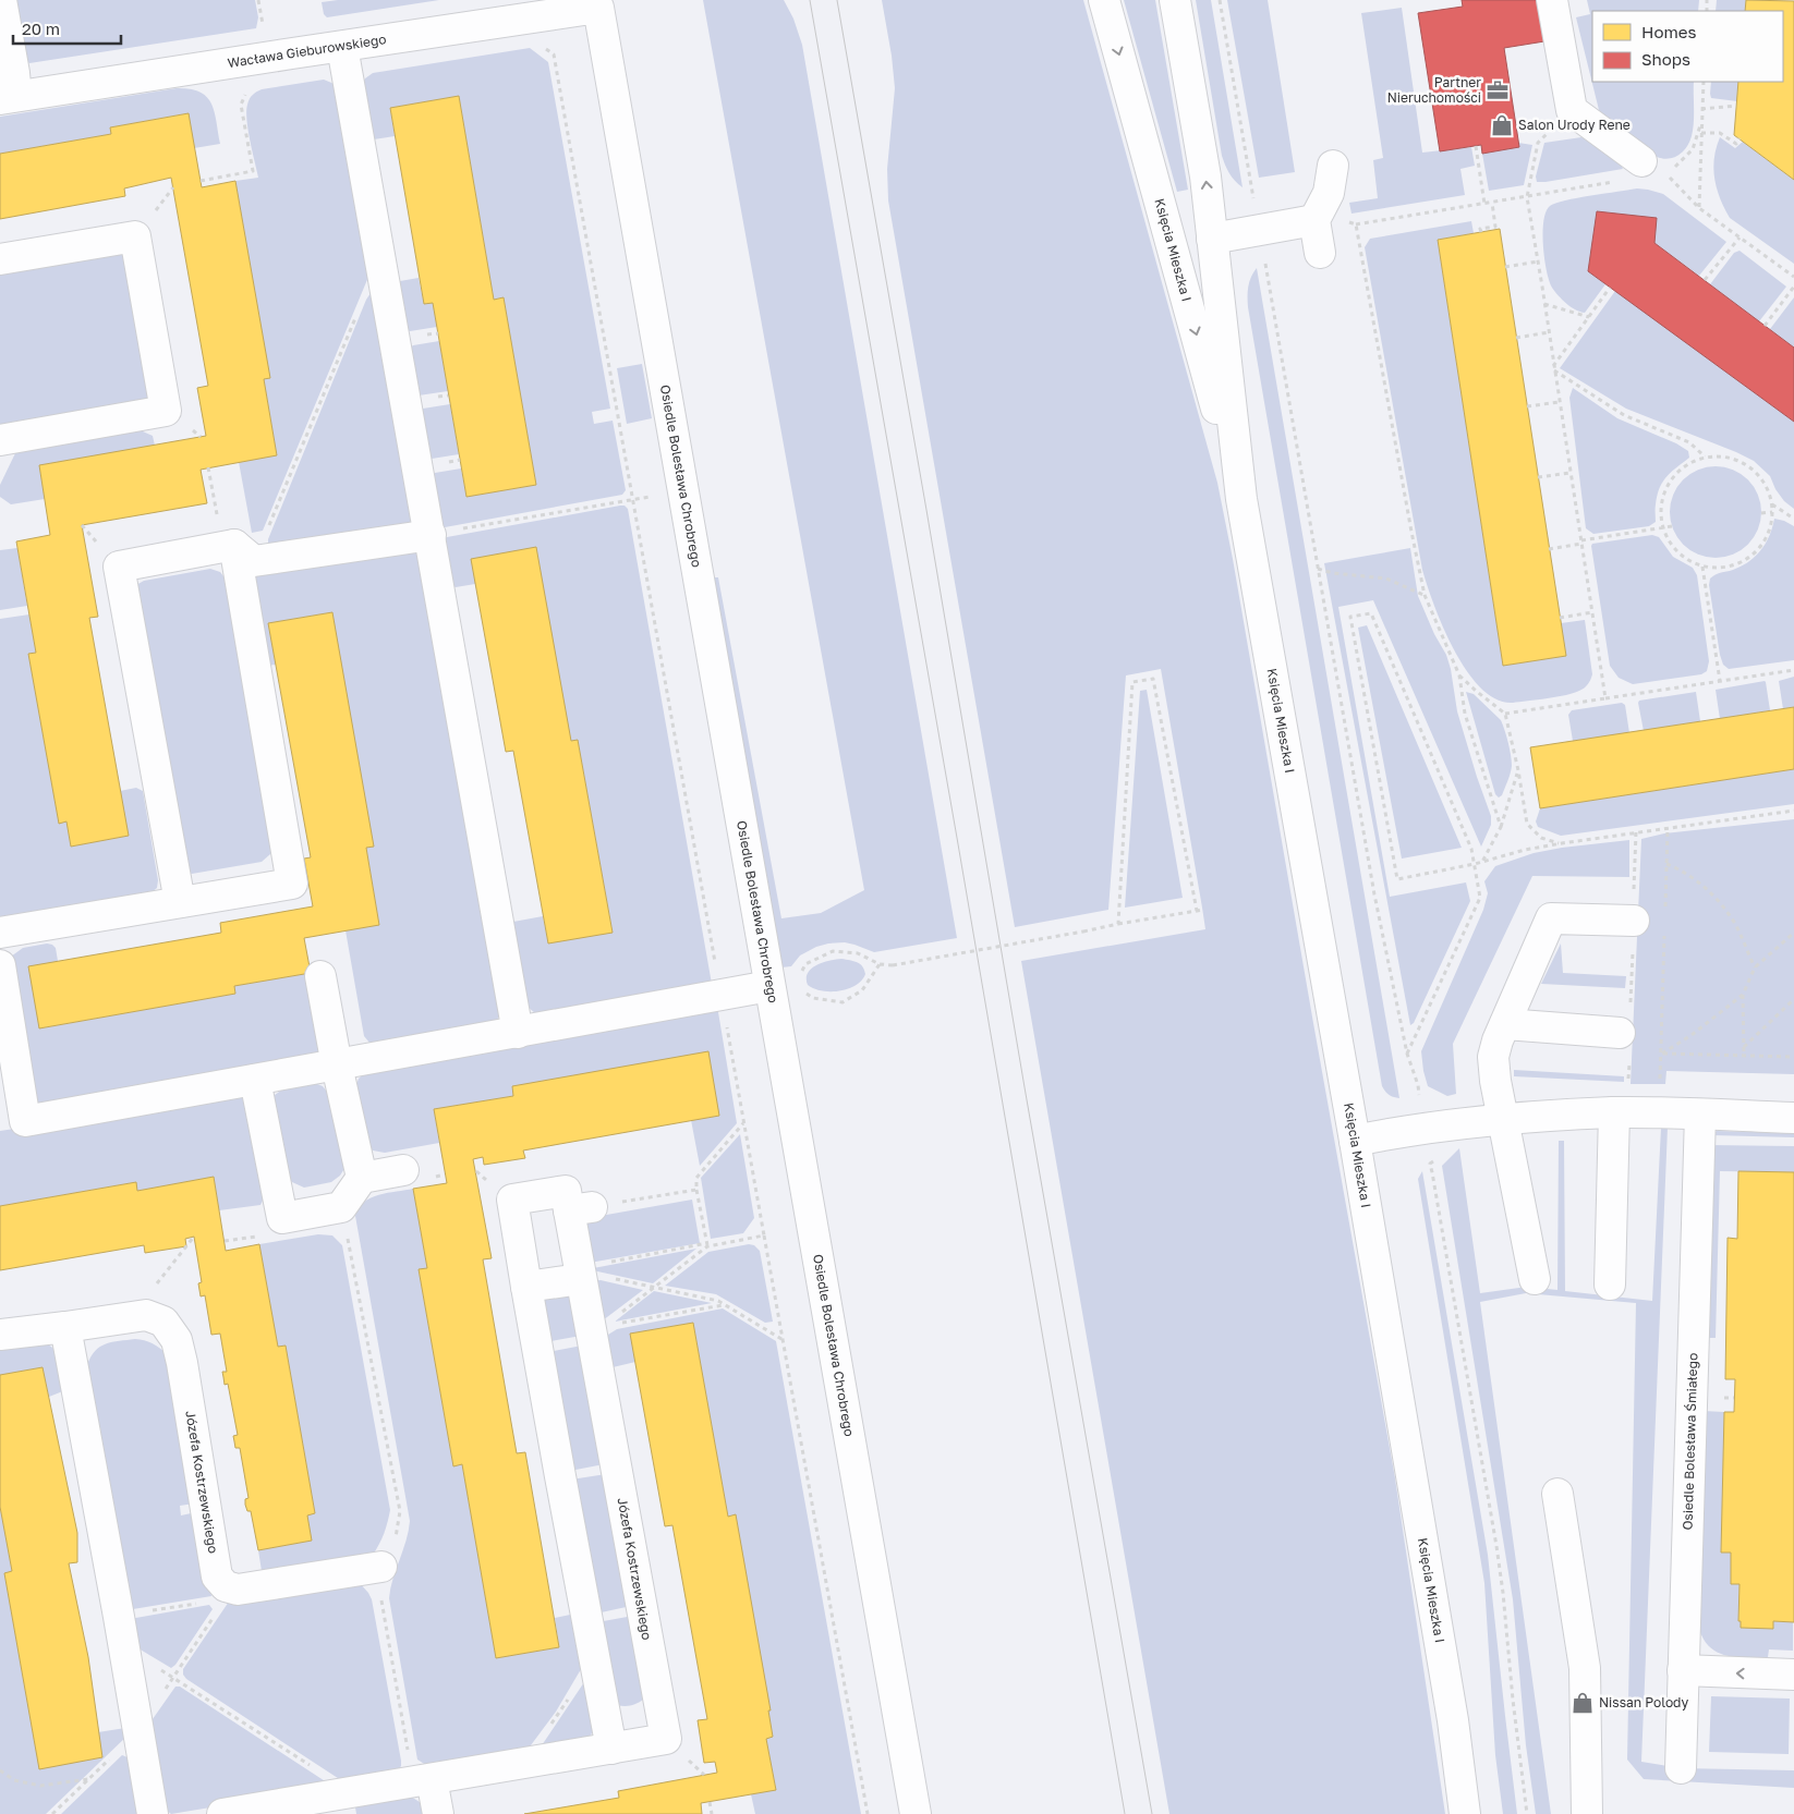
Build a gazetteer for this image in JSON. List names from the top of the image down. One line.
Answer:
{"streets":{"street":["Wacława Gieburowskiego","Księcia Mieszka I","Osiedle Bolesława Chrobrego","Osiedle Bolesława Śmiałego","Józefa Kostrzewskiego"]},"crossings":[["Wacława Gieburowskiego","Osiedle Bolesława Chrobrego"]],"places":{"office":["Partner Nieruchomości"],"shop":["Salon Urody Rene","Nissan Polody"]},"legend":["Homes","Shops"],"scale_bar":"20 m"}
